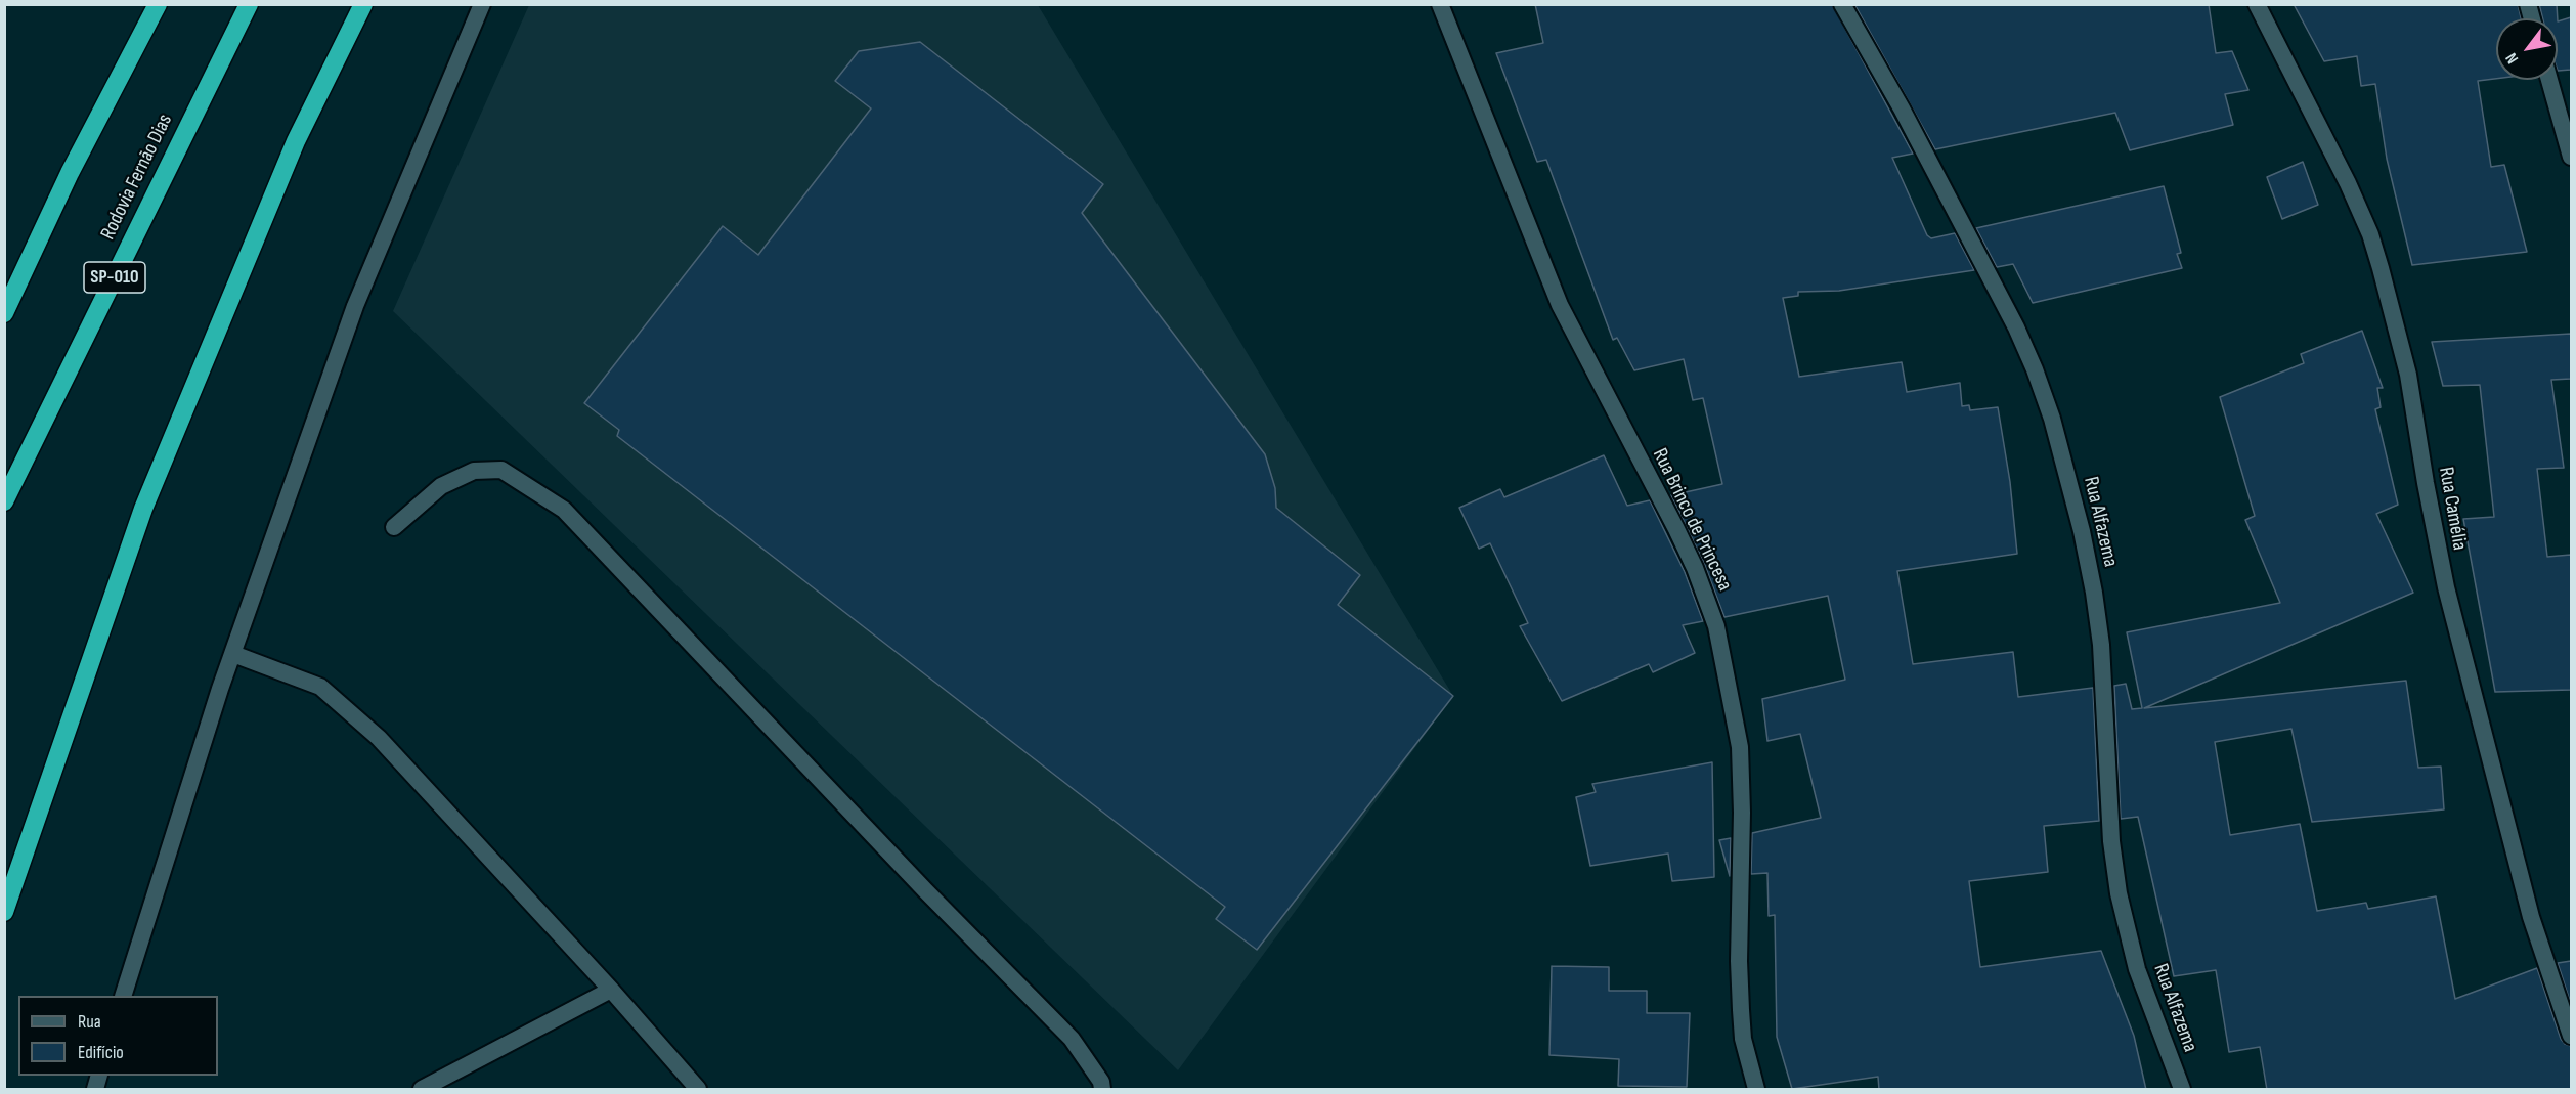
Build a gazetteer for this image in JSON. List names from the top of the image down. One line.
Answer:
{"streets":{"highway":["Rodovia Fernão Dias","SP-010"],"street":["Rua Camélia","Rua Brinco de Princesa","Rua Alfazema"]},"legend":["Rua","Edifício"],"north":"bottom left"}
